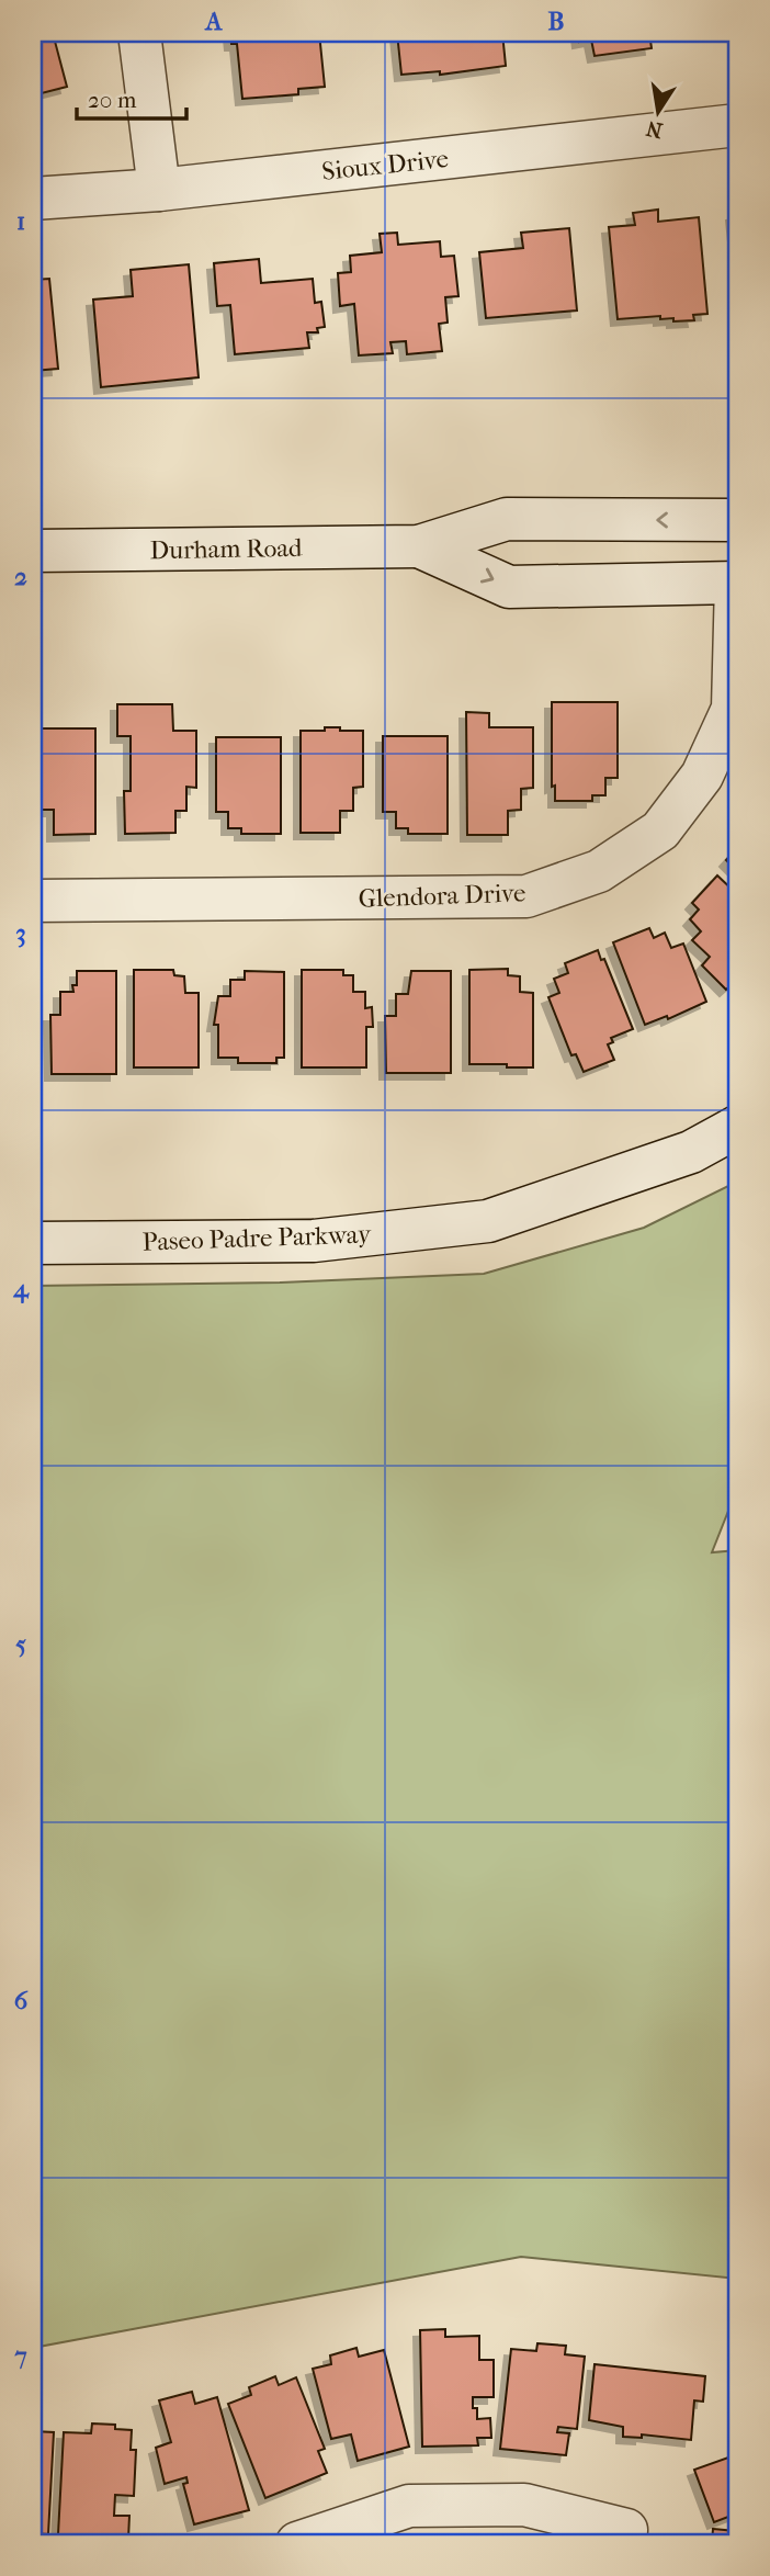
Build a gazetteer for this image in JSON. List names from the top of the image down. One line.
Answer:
{"streets":{"street":["Sioux Drive","Durham Road","Glendora Drive","Paseo Padre Parkway"]},"crossings":[["Durham Road","Glendora Drive"]],"scale_bar":"20 m","north":"bottom","grid":{"columns":["A","B"],"rows":["1","2","3","4","5","6","7"]}}
